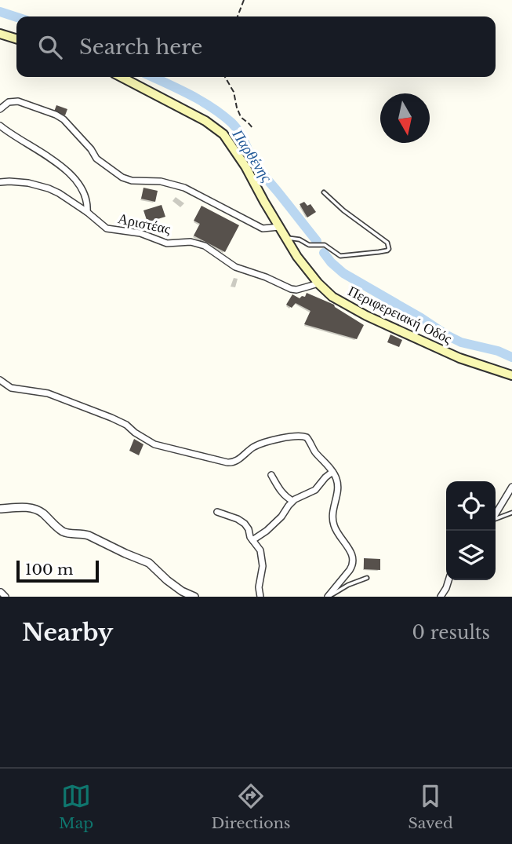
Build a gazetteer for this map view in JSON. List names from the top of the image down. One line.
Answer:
{"streets":{"main road":["Περιφερειακή Οδός"],"street":["Αριστέας"]},"crossings":[["Αριστέας","Περιφερειακή Οδός"]],"water":["Παρθένης"],"scale_bar":"100 m","north":"bottom","page":{"search":"Search here","scale":"100 m","heading":["Nearby","0 results"],"nav":["Map","Directions","Saved"]}}
